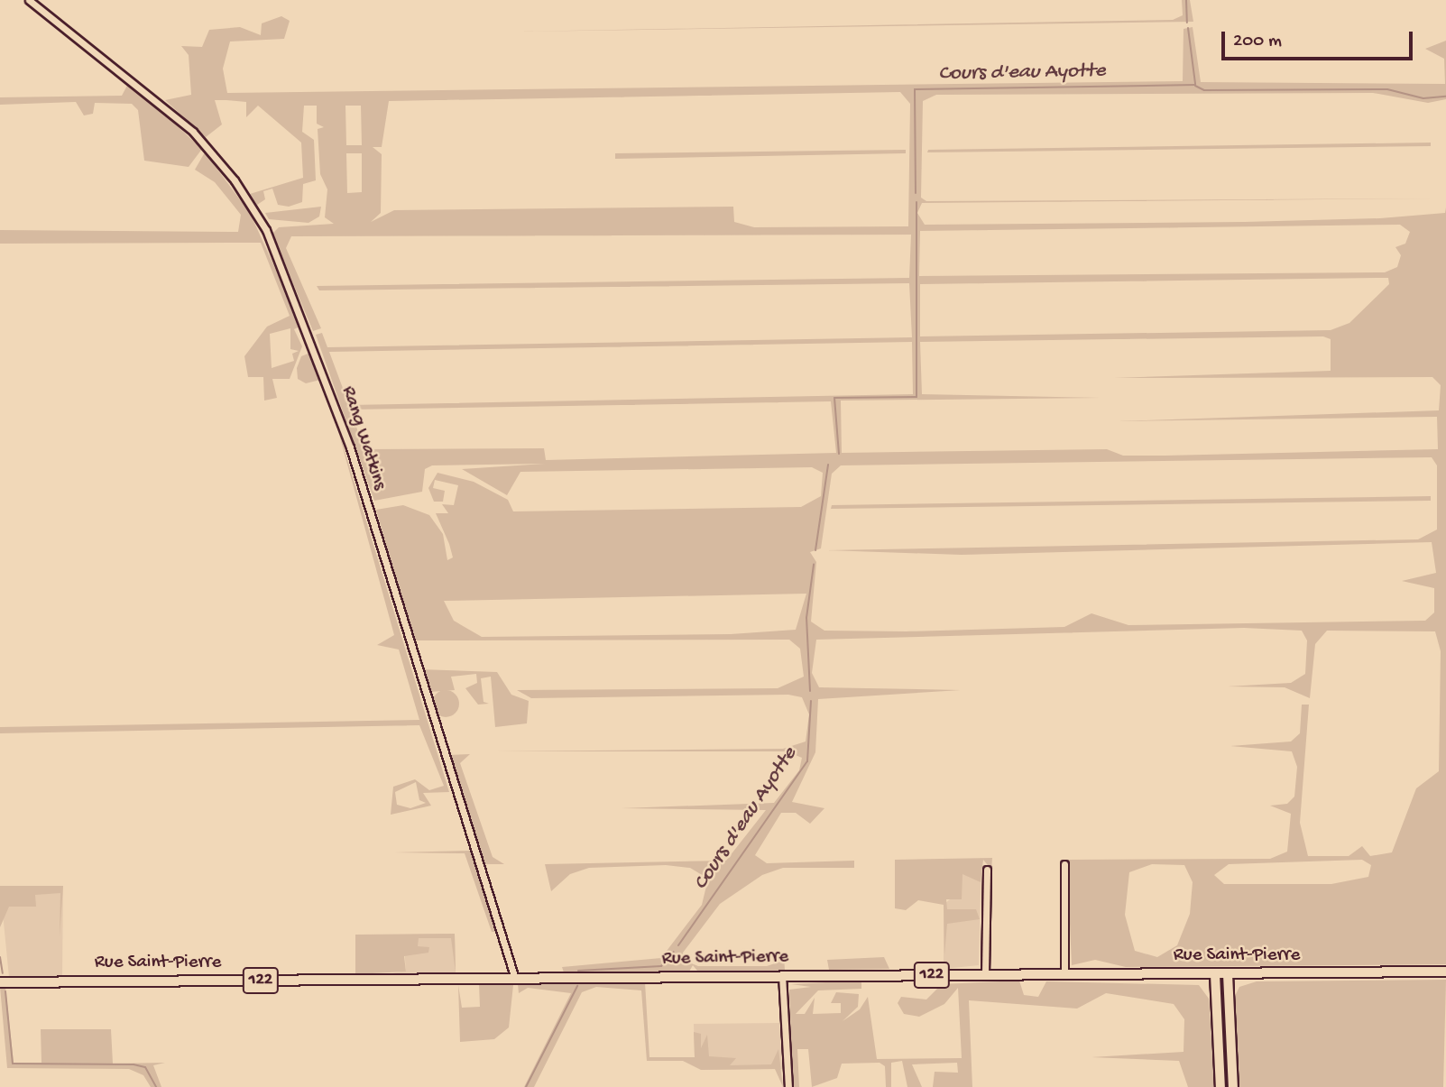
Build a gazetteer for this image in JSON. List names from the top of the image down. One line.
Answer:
{"streets":{"main road":["Rue Saint-Pierre","122"],"street":["Rang Watkins"]},"crossings":[["Rang Watkins","Rue Saint-Pierre"]],"water":["Cours d'eau Ayotte"],"scale_bar":"200 m"}
